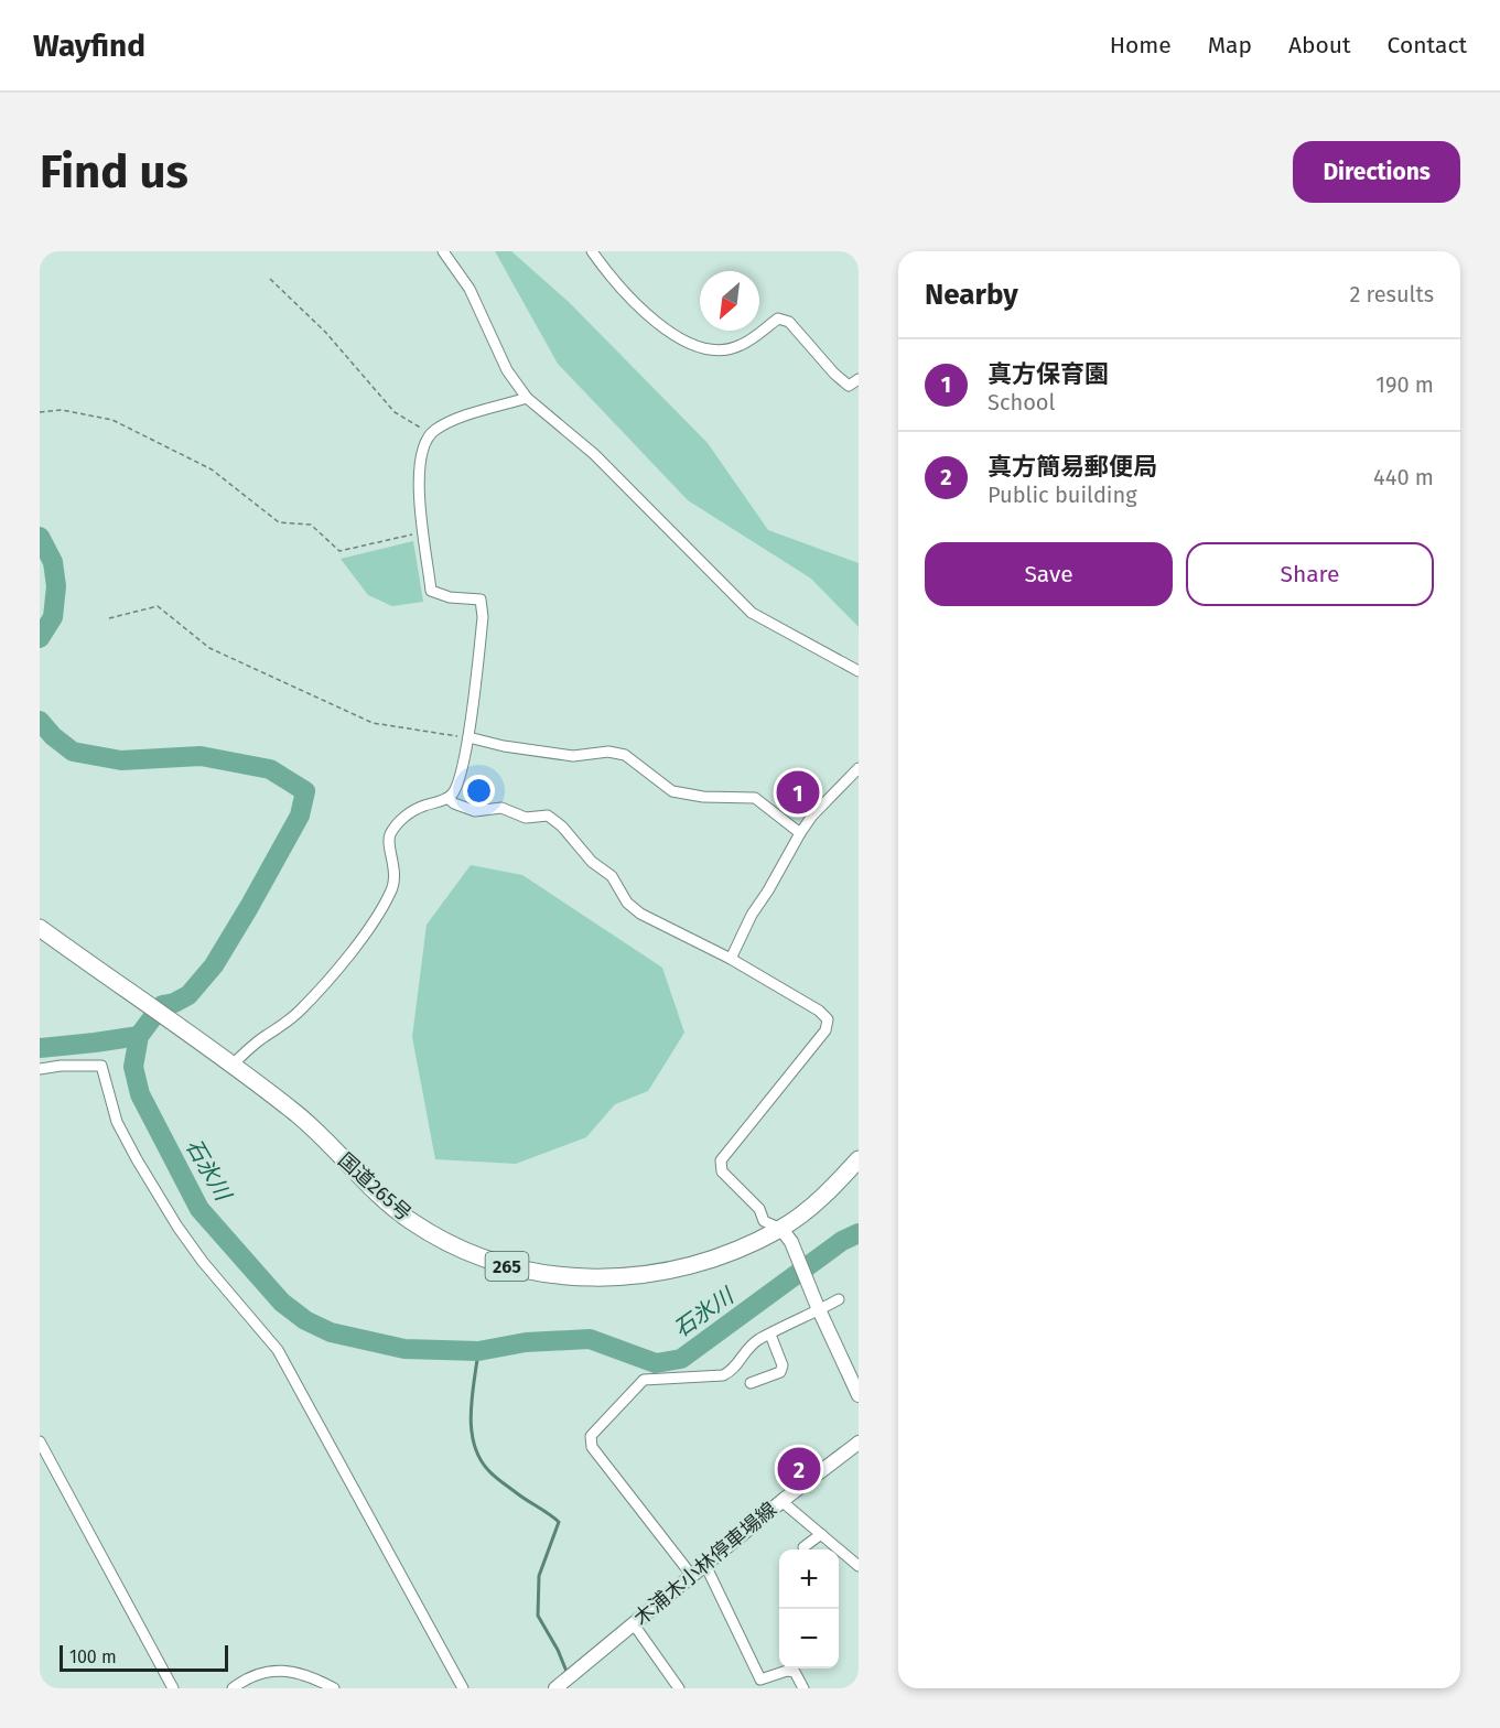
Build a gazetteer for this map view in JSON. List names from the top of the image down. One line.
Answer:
{"streets":{"highway":["国道265号","265"],"main road":["木浦木小林停車場線"]},"water":["石氷川"],"scale_bar":"100 m","north":"bottom left","page":{"header":"Wayfind","nav":["Home","Map","About","Contact"],"buttons":["Directions",["Save","Share"]],"title":"Find us","heading":["Nearby","2 results"],"list":[{"mark":"1","name":"真方保育園","note":"School","value":"190 m"},{"mark":"2","name":"真方簡易郵便局","note":"Public building","value":"440 m"}],"pins":["1","2"],"map_buttons":["+","−"],"scale":"100 m"}}
